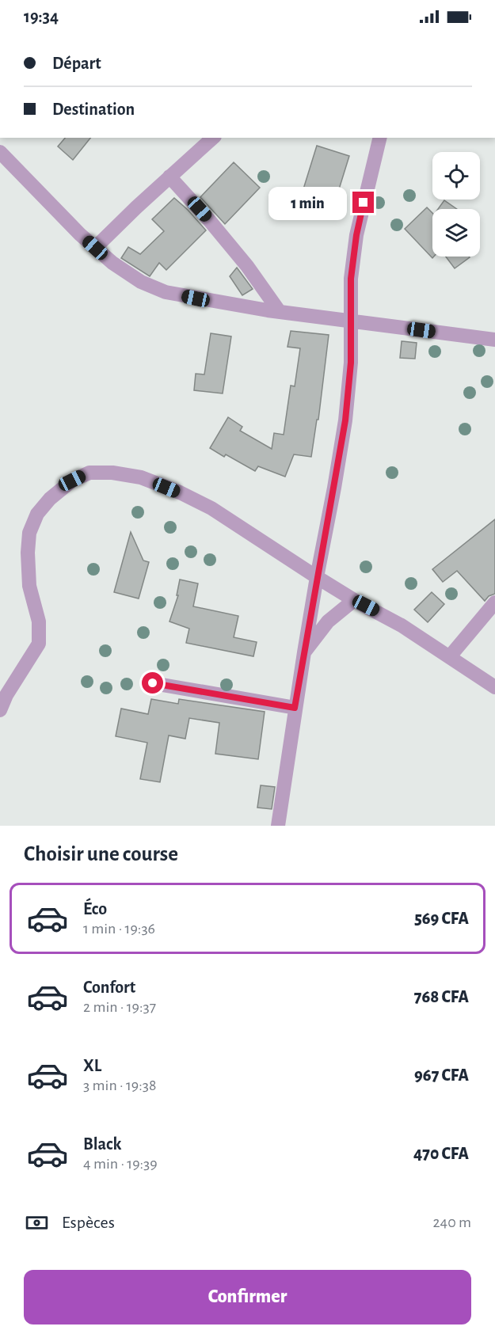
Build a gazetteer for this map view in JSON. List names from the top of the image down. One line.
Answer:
{"page":{"status":"19:34","banner":["Départ","Destination"],"bubble":"1 min","heading":"Choisir une course","list":[{"name":"Éco","note":"1 min · 19:36","value":"569 CFA"},{"name":"Confort","note":"2 min · 19:37","value":"768 CFA"},{"name":"XL","note":"3 min · 19:38","value":"967 CFA"},{"name":"Black","note":"4 min · 19:39","value":"470 CFA"}],"pay":["Espèces","240 m"],"buttons":"Confirmer"}}
